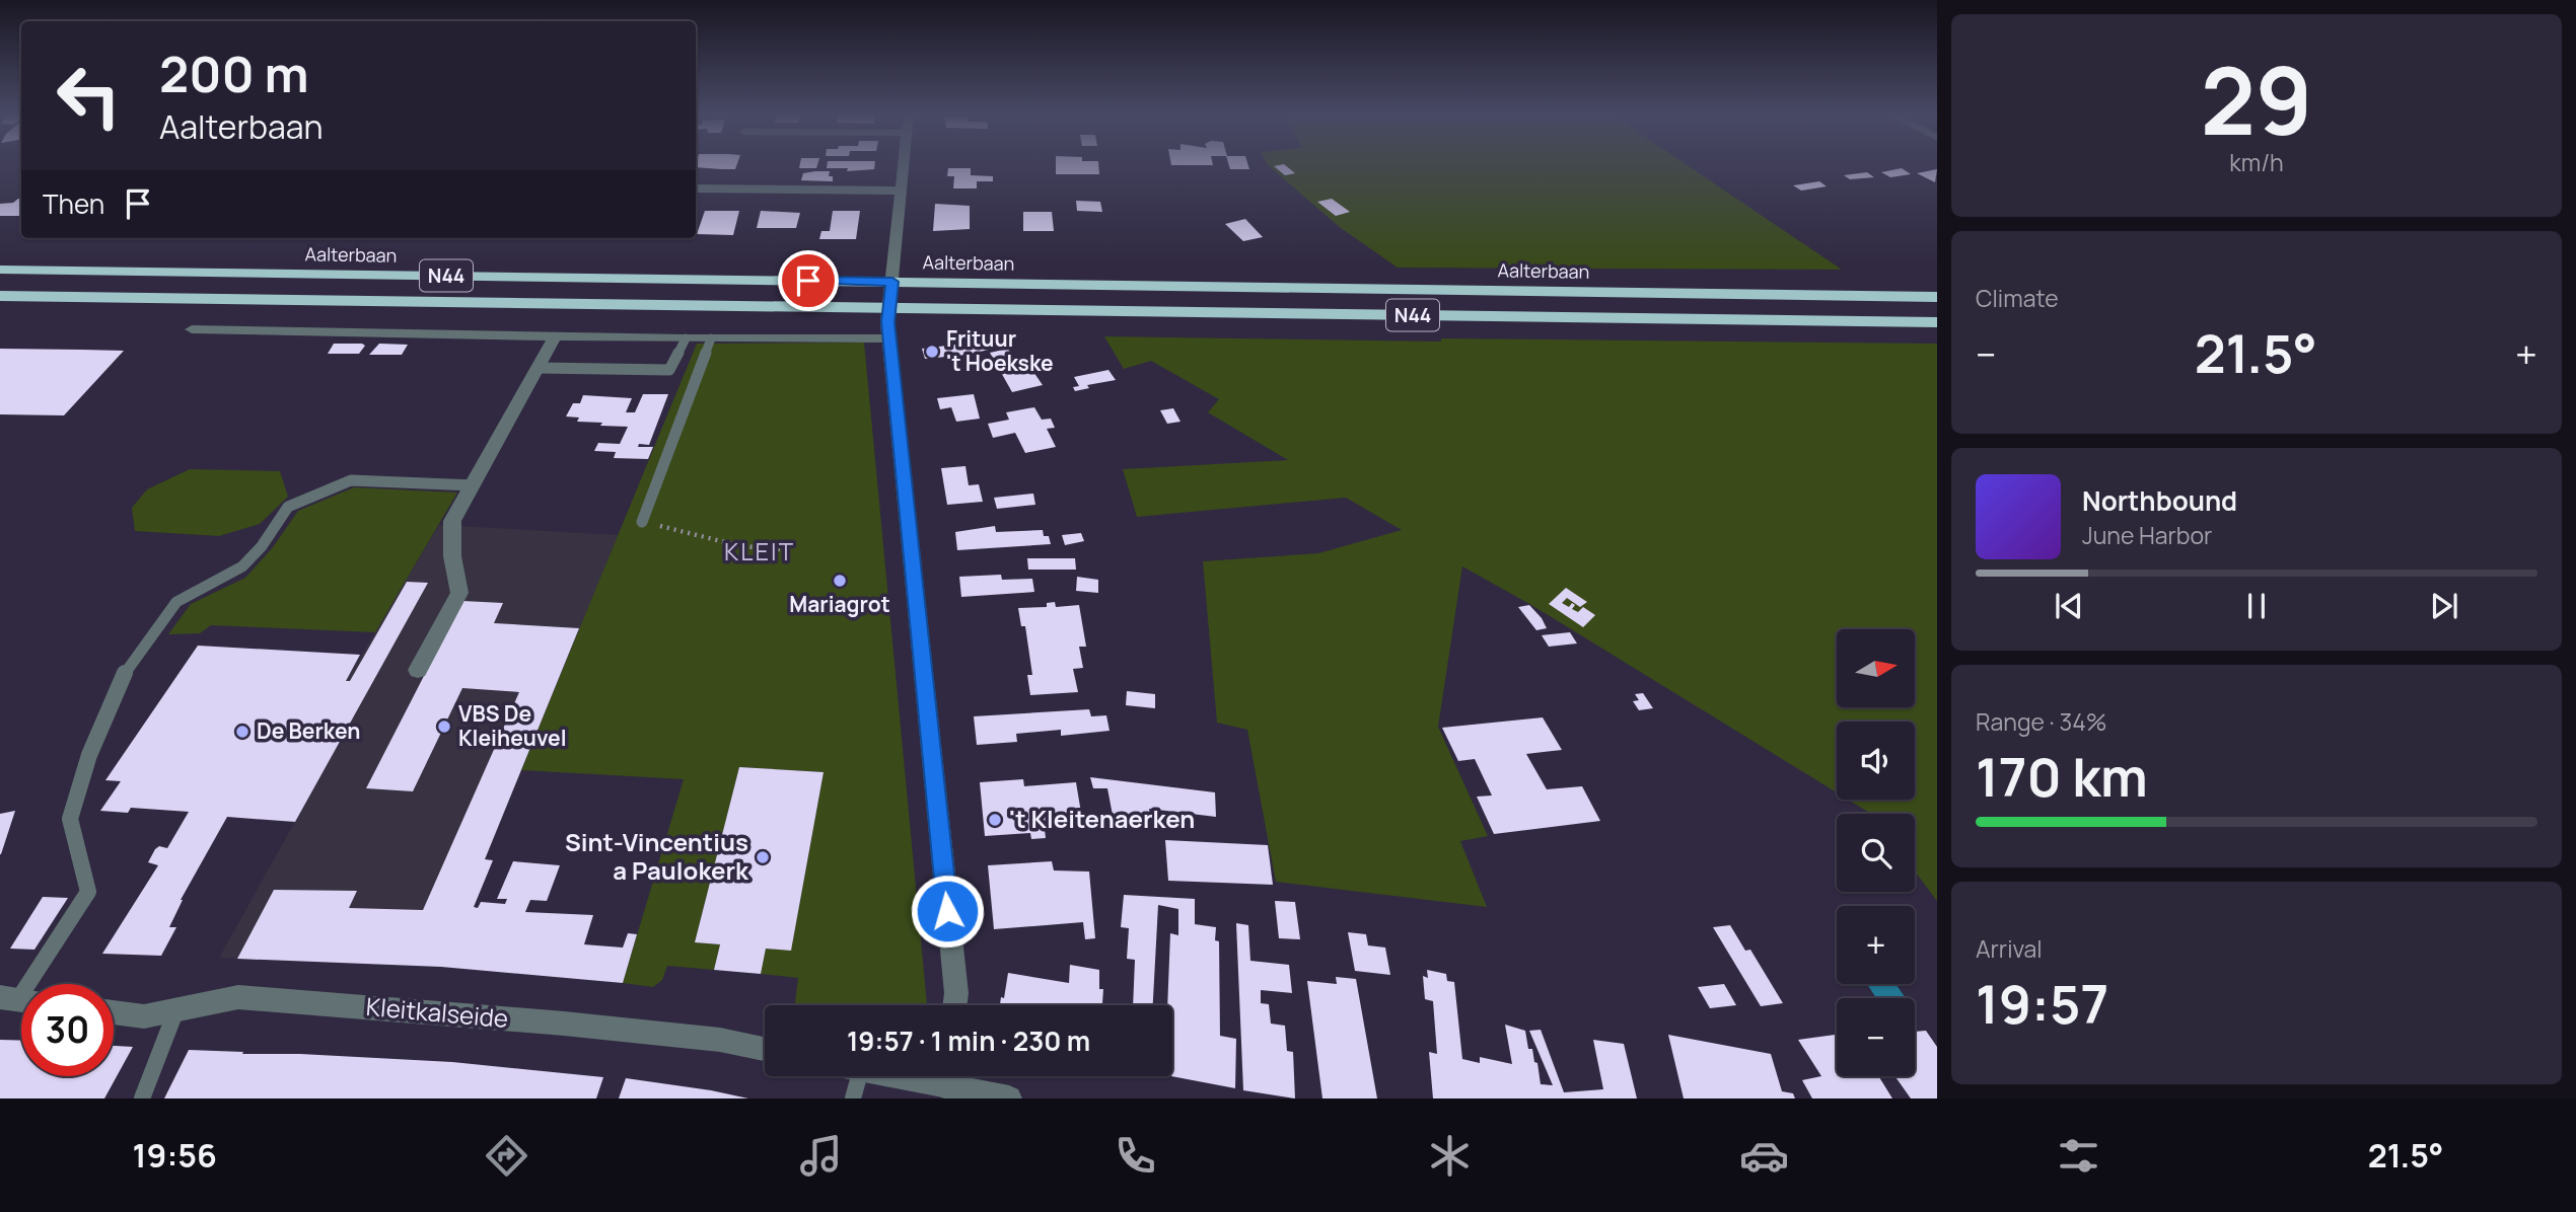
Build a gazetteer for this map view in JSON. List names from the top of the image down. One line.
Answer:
{"streets":{"highway":["Aalterbaan","N44"],"street":["Kleitkalseide"]},"districts":["KLEIT"],"places":["Frituur 't Hoekske","Mariagrot","VBS De Kleiheuvel","De Berken","'t Kleitenaerken","Sint-Vincentius a Paulokerk"],"north":"right","page":{"tile":[["29","km/h"],"Climate",["Range · 34%","170 km"],["Arrival","19:57"]],"turn":["200 m","Aalterbaan"],"then":"Then","heat":["−","21.5°","+"],"song":["Northbound","June Harbor"],"map_buttons":["+","−"],"limit":"30","trip":"19:57 · 1 min · 230 m","tabs":["19:56","21.5°"]}}
